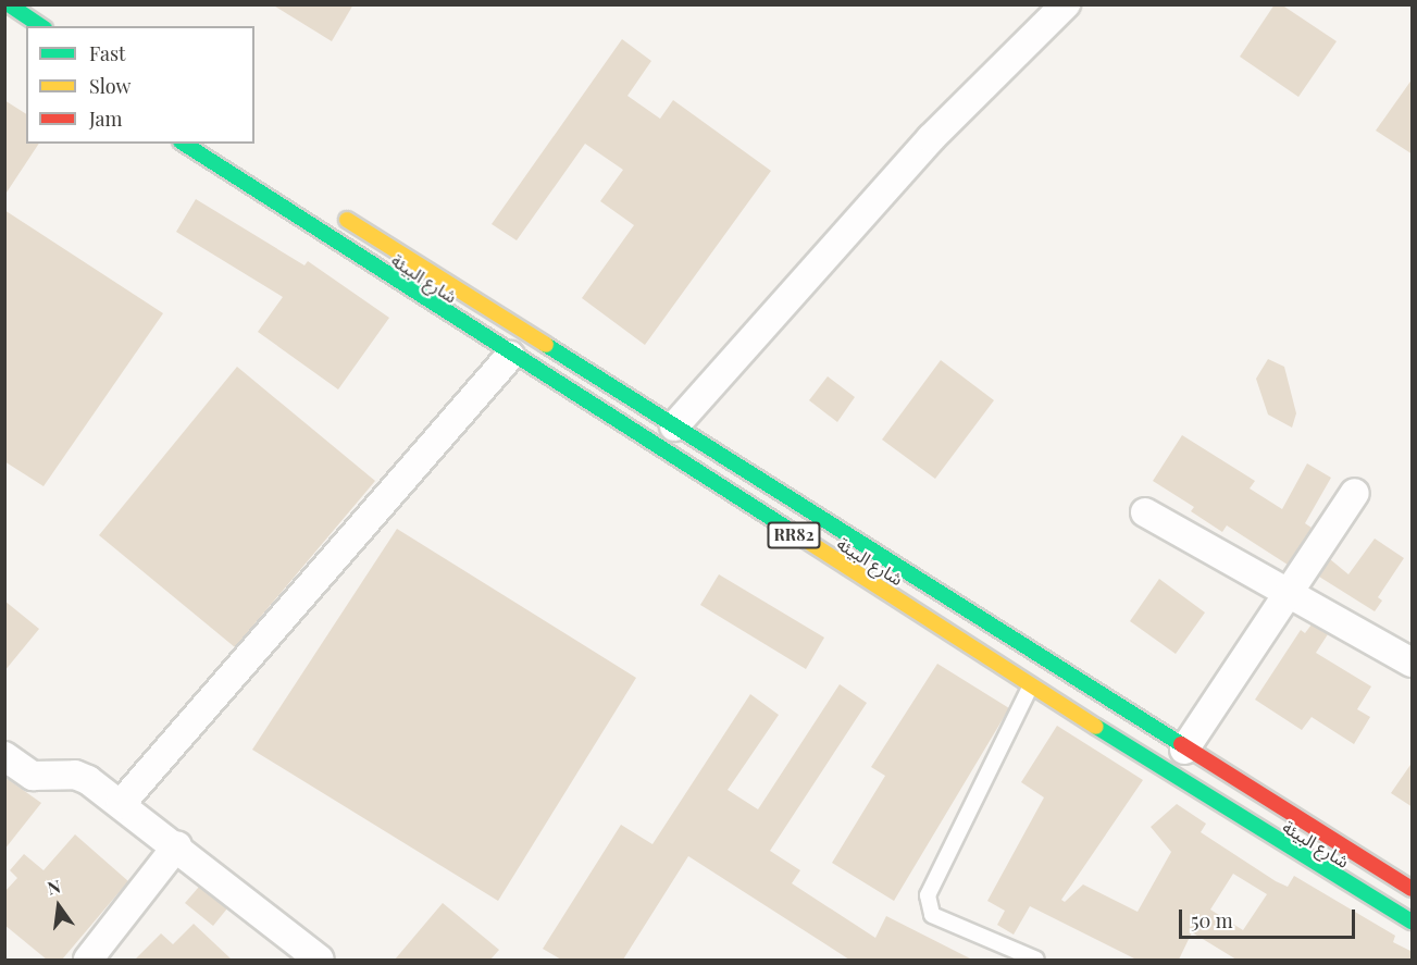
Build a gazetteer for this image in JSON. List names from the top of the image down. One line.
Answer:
{"streets":{"highway":["شارع البيئة","RR82"]},"legend":["Fast","Slow","Jam"],"scale_bar":"50 m","north":"top"}
